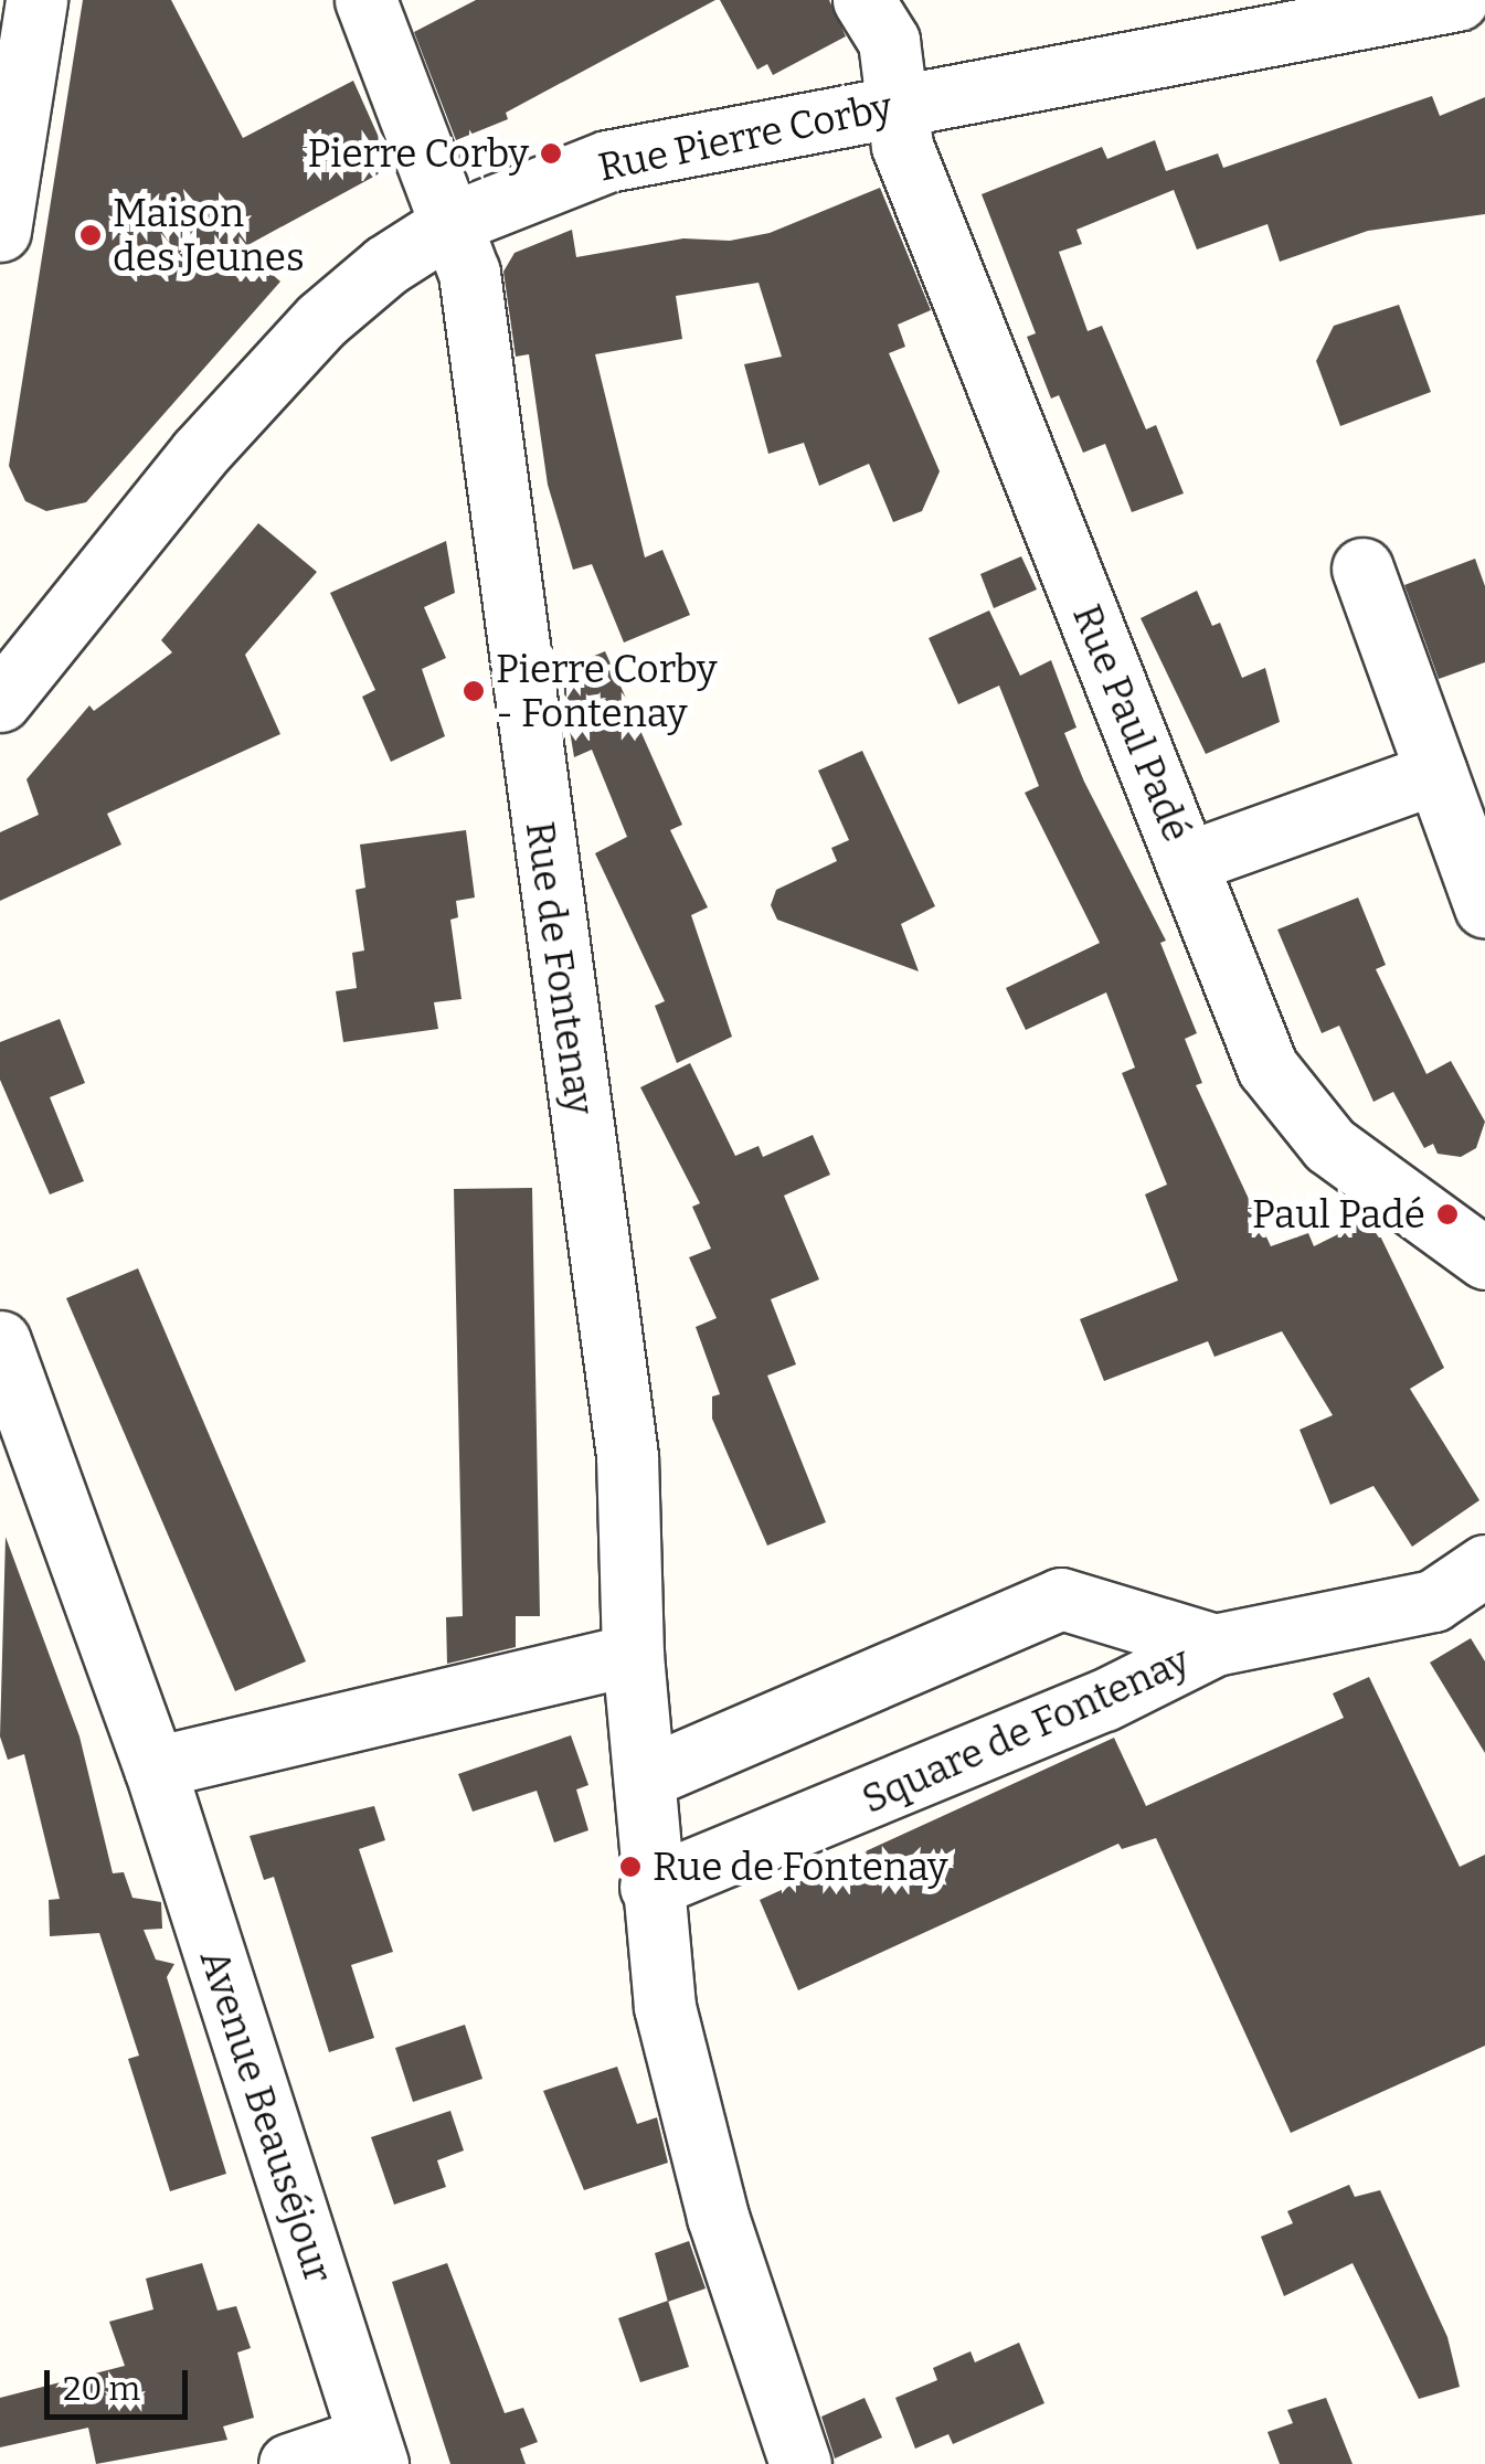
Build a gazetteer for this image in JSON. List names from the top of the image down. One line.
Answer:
{"streets":{"street":["Rue Pierre Corby","Rue Paul Padé","Rue de Fontenay","Square de Fontenay","Avenue Beauséjour"]},"crossings":[["Rue Pierre Corby","Rue Paul Padé"],["Rue Pierre Corby","Rue de Fontenay"],["Rue de Fontenay","Square de Fontenay"]],"places":["Pierre Corby","Maison des Jeunes","Pierre Corby - Fontenay","Paul Padé","Rue de Fontenay"],"scale_bar":"20 m"}
